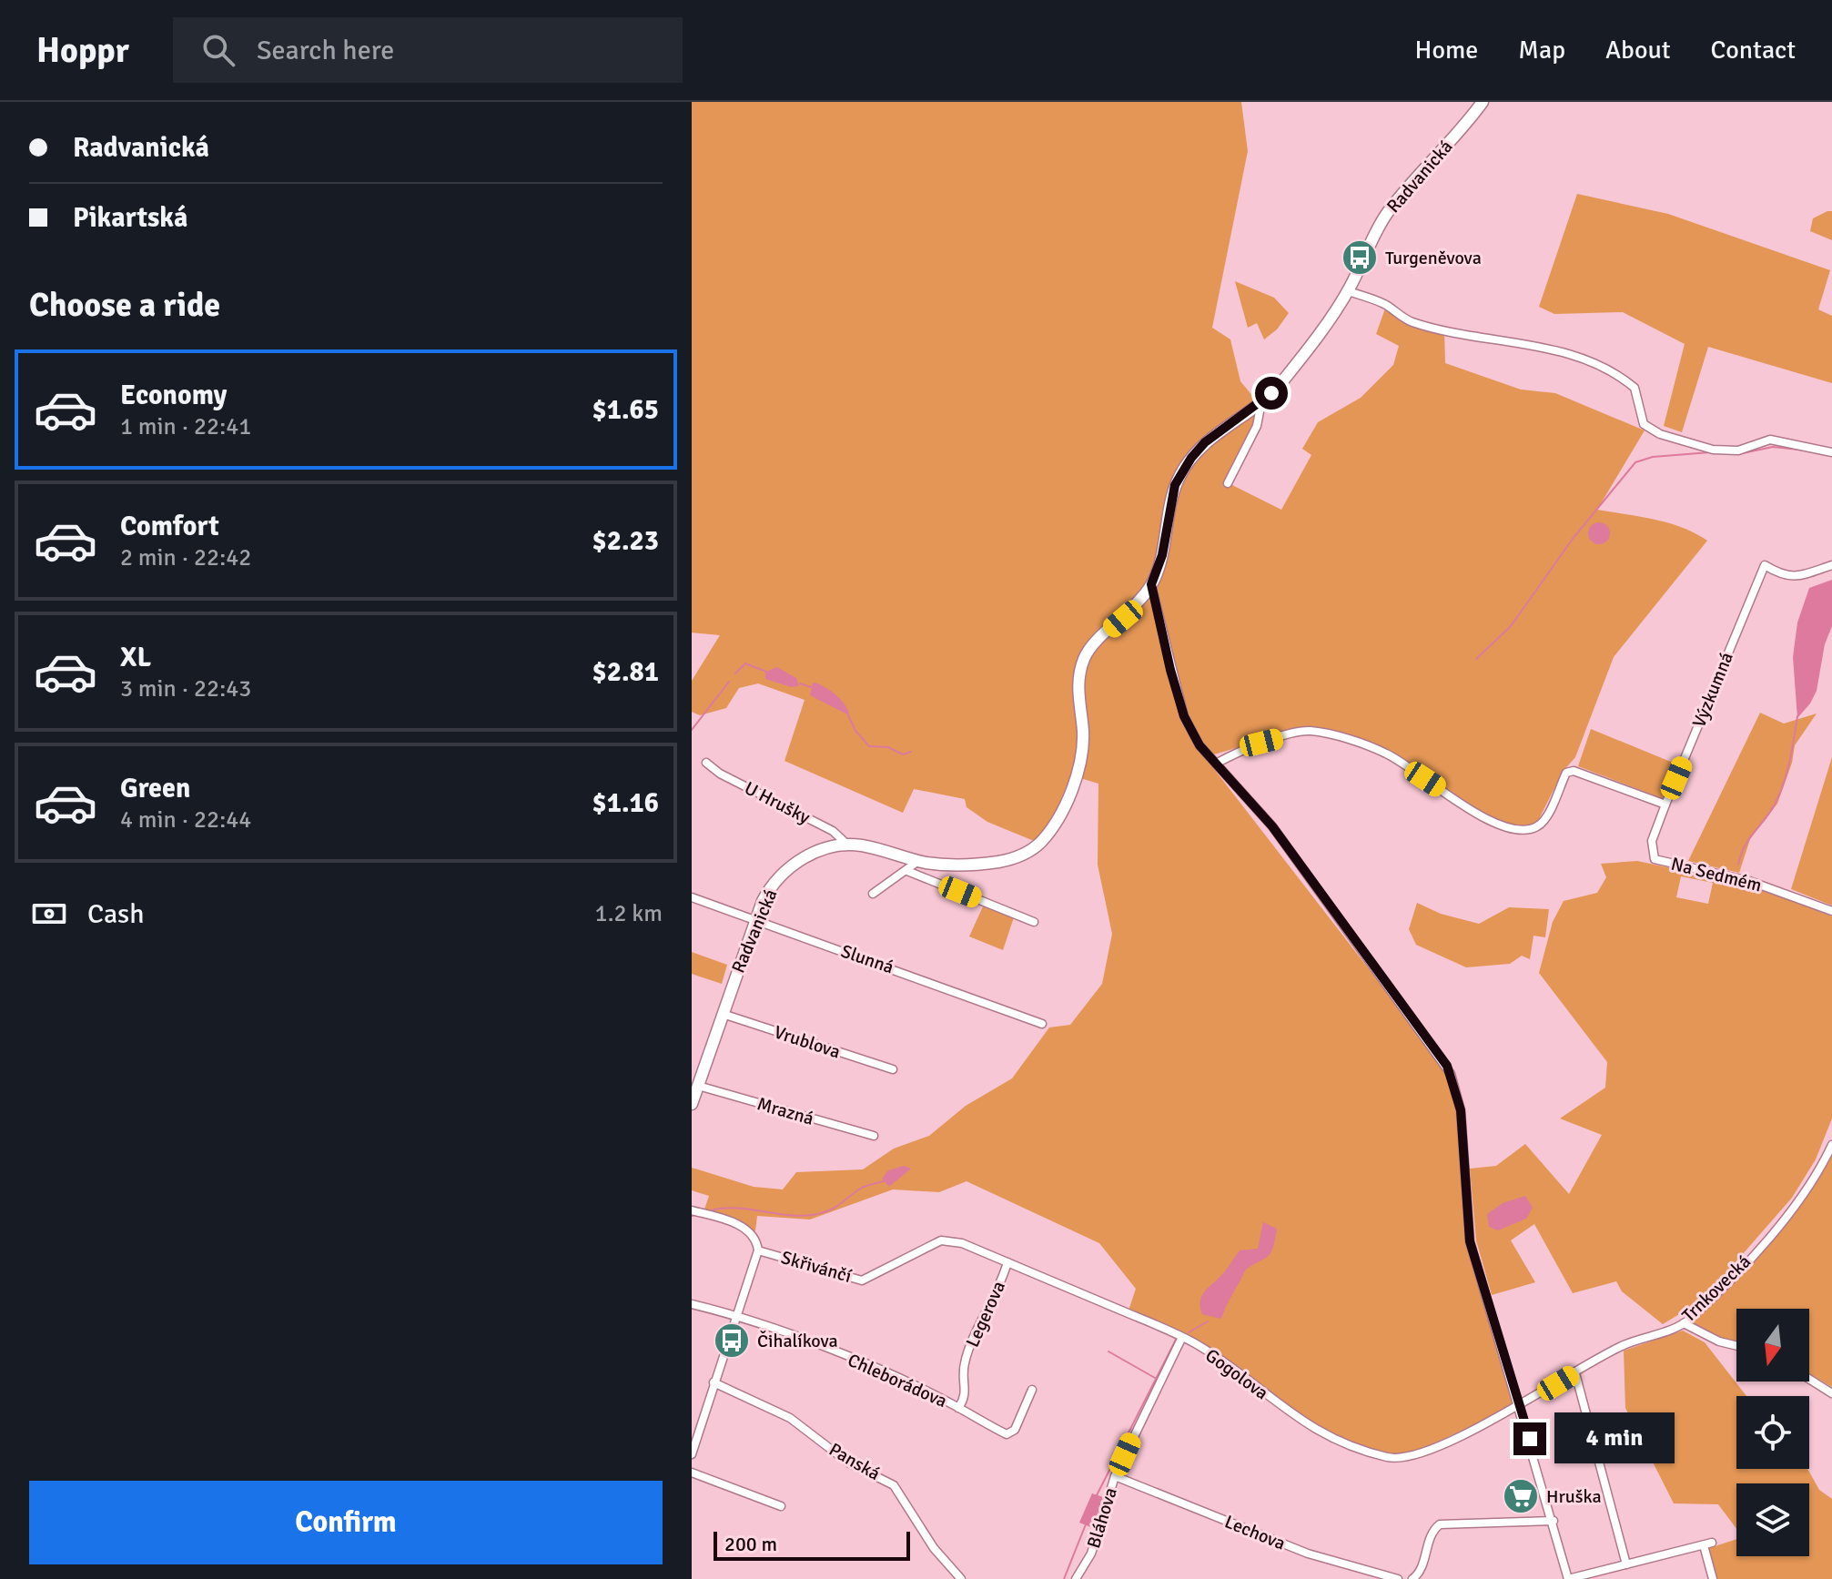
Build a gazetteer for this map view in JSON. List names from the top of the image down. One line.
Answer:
{"streets":{"street":["Radvanická","Výzkumná","U Hrušky","Na Sedmém","Slunná","Vrublova","Mrazná","Skřivánčí","Trnkovecká","Legerova","Gogolova","Chleborádova","Panská","Bláhova","Lechova"]},"crossings":[["Radvanická","U Hrušky"],["Radvanická","Slunná"],["Radvanická","Vrublova"],["Radvanická","Mrazná"],["Výzkumná","Na Sedmém"],["Skřivánčí","Gogolova"],["Trnkovecká","Gogolova"],["Legerova","Gogolova"],["Legerova","Chleborádova"],["Gogolova","Bláhova"],["Bláhova","Lechova"]],"places":{"bus stop":["Turgeněvova","Čihalíkova"],"supermarket":["Hruška"]},"scale_bar":"200 m","north":"bottom","page":{"header":"Hoppr","search":"Search here","nav":["Home","Map","About","Contact"],"banner":["Radvanická","Pikartská"],"heading":"Choose a ride","list":[{"name":"Economy","note":"1 min · 22:41","value":"$1.65"},{"name":"Comfort","note":"2 min · 22:42","value":"$2.23"},{"name":"XL","note":"3 min · 22:43","value":"$2.81"},{"name":"Green","note":"4 min · 22:44","value":"$1.16"}],"pay":["Cash","1.2 km"],"bubble":"4 min","buttons":"Confirm","scale":"200 m"}}
